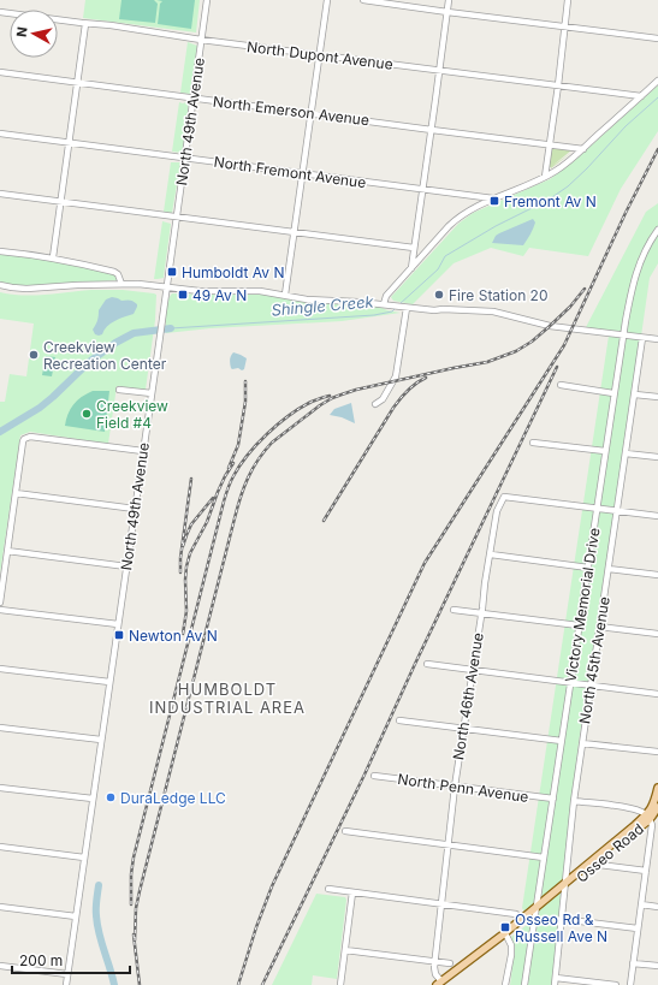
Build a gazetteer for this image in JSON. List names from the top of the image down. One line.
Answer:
{"streets":{"main road":["Osseo Road"],"street":["North Dupont Avenue","North Emerson Avenue","North 49th Avenue","North Fremont Avenue","Victory Memorial Drive","North 45th Avenue","North 46th Avenue","North Penn Avenue"]},"crossings":[["North Dupont Avenue","North 49th Avenue"],["North Emerson Avenue","North 49th Avenue"],["North 49th Avenue","North Fremont Avenue"],["Victory Memorial Drive","North 46th Avenue"],["Victory Memorial Drive","North Penn Avenue"],["Victory Memorial Drive","Osseo Road"],["North 45th Avenue","Osseo Road"],["North 46th Avenue","North Penn Avenue"],["North 46th Avenue","Osseo Road"]],"districts":["HUMBOLDT INDUSTRIAL AREA"],"water":["Shingle Creek"],"places":{"transit":["Fremont Av N","Humboldt Av N","49 Av N","Newton Av N","Osseo Rd & Russell Ave N"],"other":["Fire Station 20","Creekview Recreation Center","Creekview Field #4","DuraLedge LLC"]},"scale_bar":"200 m","north":"left"}
